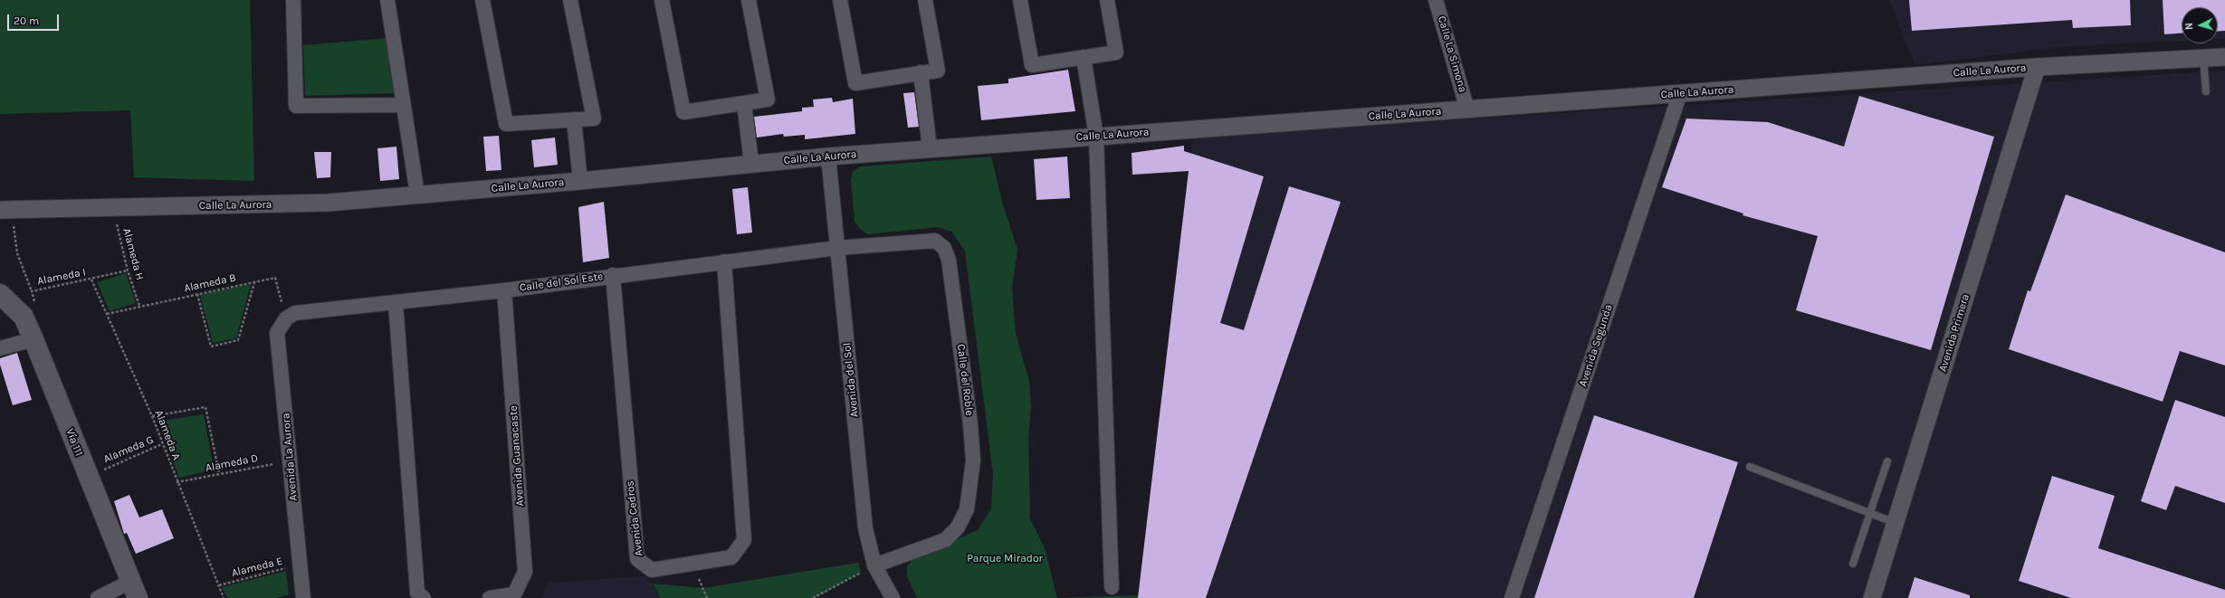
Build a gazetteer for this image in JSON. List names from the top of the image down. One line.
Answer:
{"streets":{"main road":["Vía 111"],"street":["Calle La Simona","Calle La Aurora","Calle del Sol Este","Avenida Primera","Avenida Segunda","Avenida del Sol","Calle del Roble","Avenida Guanacaste","Avenida La Aurora","Avenida Cedros"],"path":["Alameda H","Alameda I","Alameda B","Alameda A","Alameda G","Alameda D","Alameda E"]},"crossings":[["Calle La Simona","Calle La Aurora"],["Calle La Aurora","Alameda H"],["Calle La Aurora","Avenida Primera"],["Calle La Aurora","Avenida Segunda"],["Calle La Aurora","Avenida del Sol"],["Alameda H","Alameda I"],["Alameda H","Alameda B"],["Alameda I","Alameda A"],["Alameda I","Vía 111"],["Calle del Sol Este","Alameda B"],["Calle del Sol Este","Avenida del Sol"],["Calle del Sol Este","Calle del Roble"],["Calle del Sol Este","Avenida Guanacaste"],["Calle del Sol Este","Avenida La Aurora"],["Calle del Sol Este","Avenida Cedros"],["Alameda B","Alameda A"],["Alameda B","Avenida La Aurora"],["Avenida del Sol","Calle del Roble"],["Alameda A","Alameda G"],["Alameda A","Alameda D"],["Alameda A","Alameda E"],["Avenida La Aurora","Alameda D"],["Avenida La Aurora","Alameda E"]],"parks":["Parque Mirador"],"scale_bar":"20 m","north":"left"}
